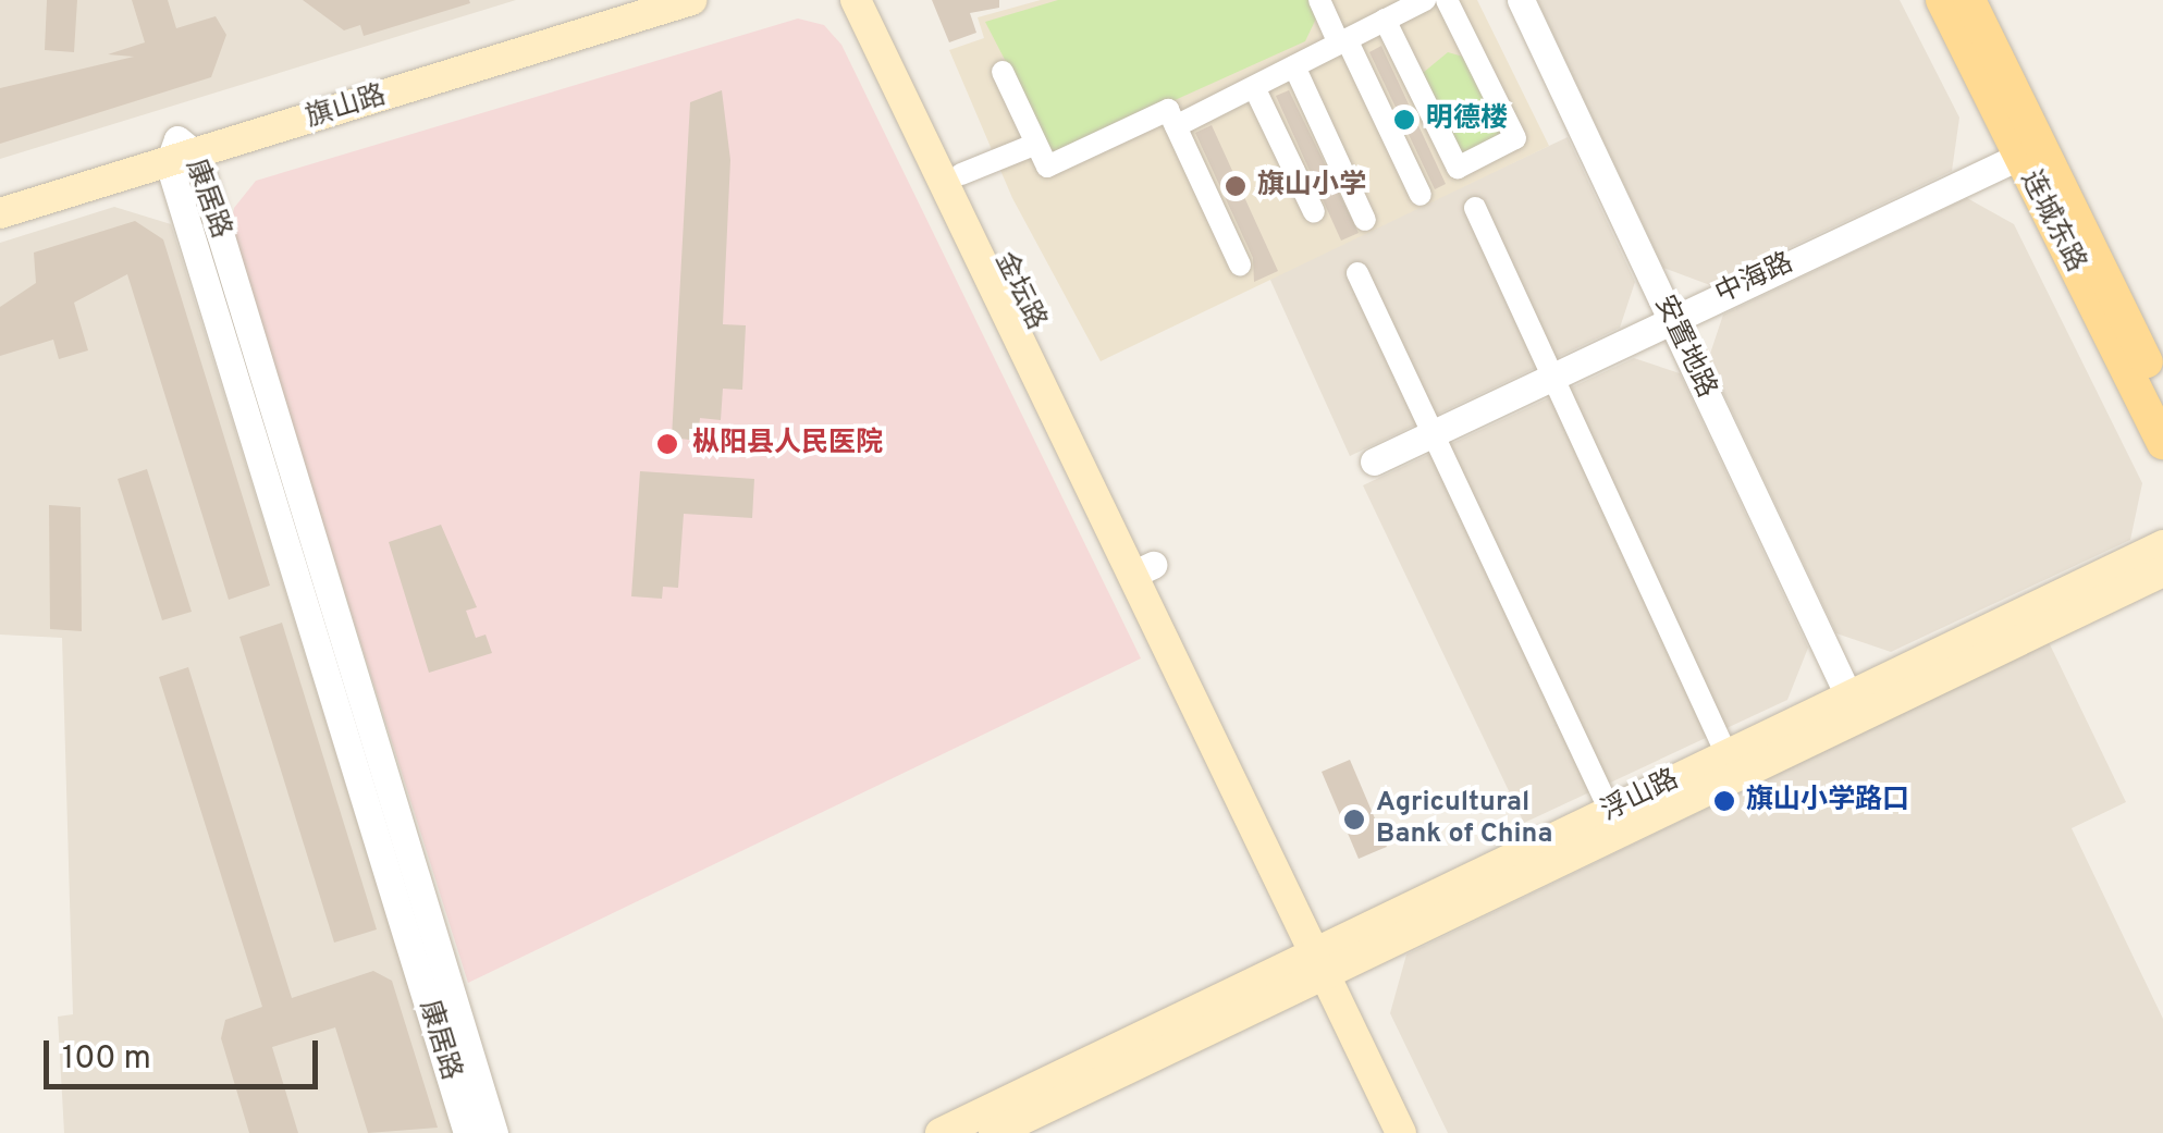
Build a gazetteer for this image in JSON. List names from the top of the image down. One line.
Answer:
{"streets":{"main road":["旗山路","连城东路","金坛路","浮山路"],"street":["康居路","中海路","安置地路"]},"crossings":[["旗山路","康居路"],["连城东路","中海路"],["中海路","安置地路"],["金坛路","浮山路"],["安置地路","浮山路"]],"places":["明德楼","旗山小学","枞阳县人民医院","旗山小学路口","Agricultural Bank of China"],"scale_bar":"100 m"}
